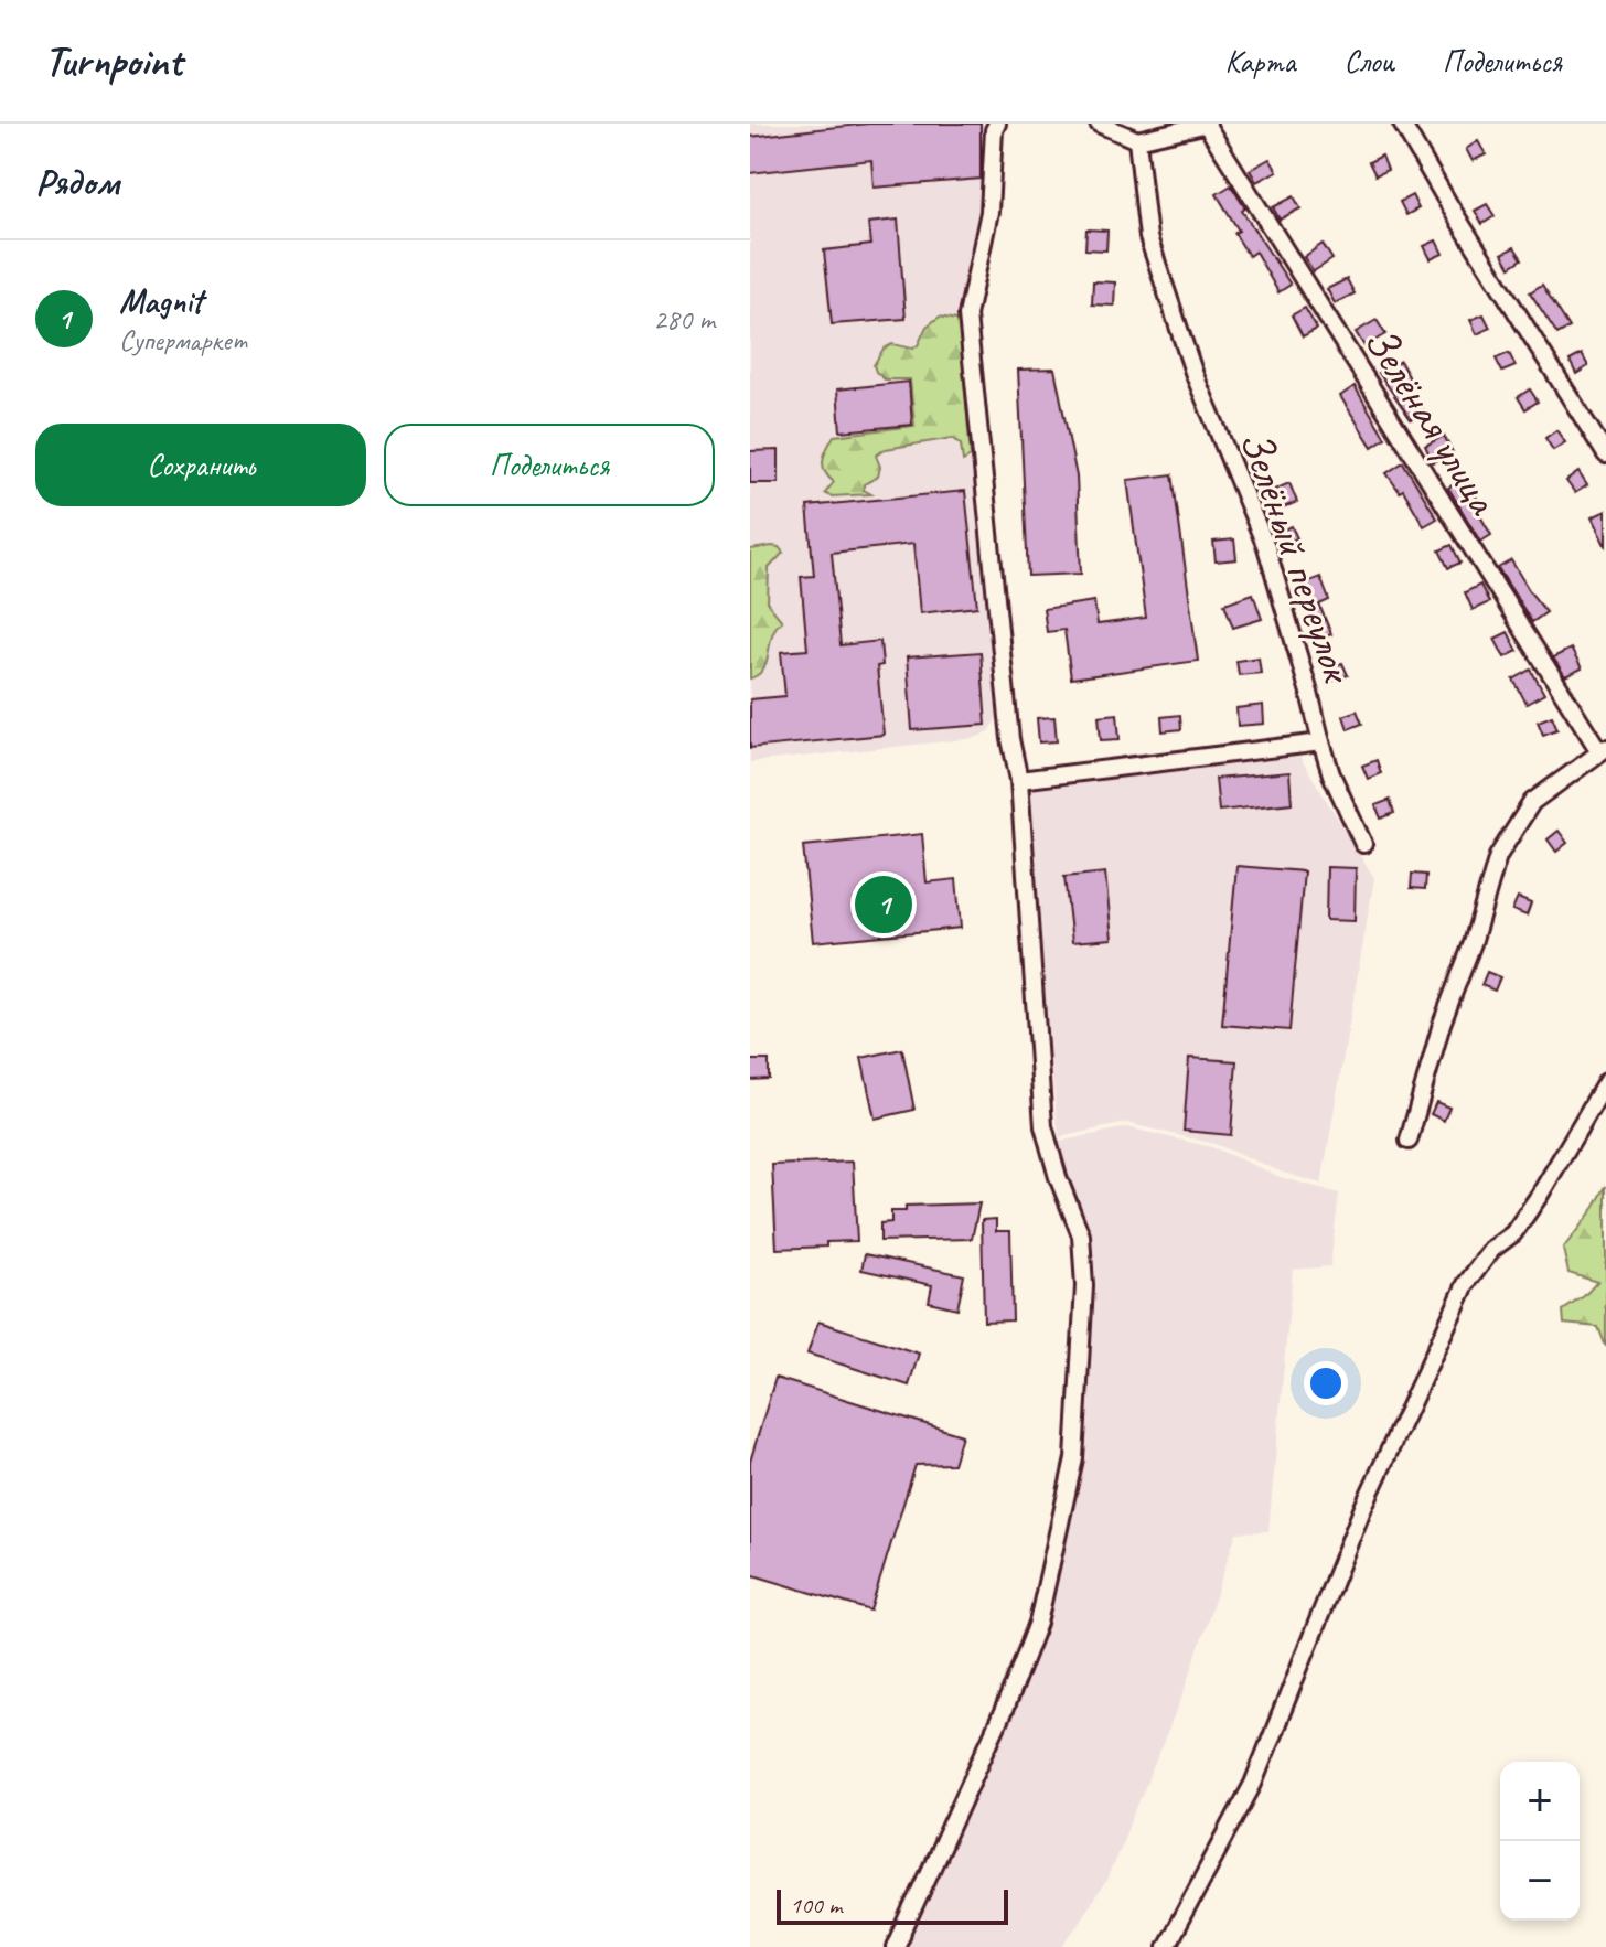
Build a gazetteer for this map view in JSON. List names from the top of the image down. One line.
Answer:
{"streets":{"street":["Зелёная улица","Зелёный переулок"]},"scale_bar":"100 m","page":{"header":"Turnpoint","nav":["Карта","Слои","Поделиться"],"heading":"Рядом","list":[{"mark":"1","name":"Magnit","note":"Супермаркет","value":"280 m"}],"buttons":["Сохранить","Поделиться"],"pins":"1","map_buttons":["+","−"],"scale":"100 m"}}
